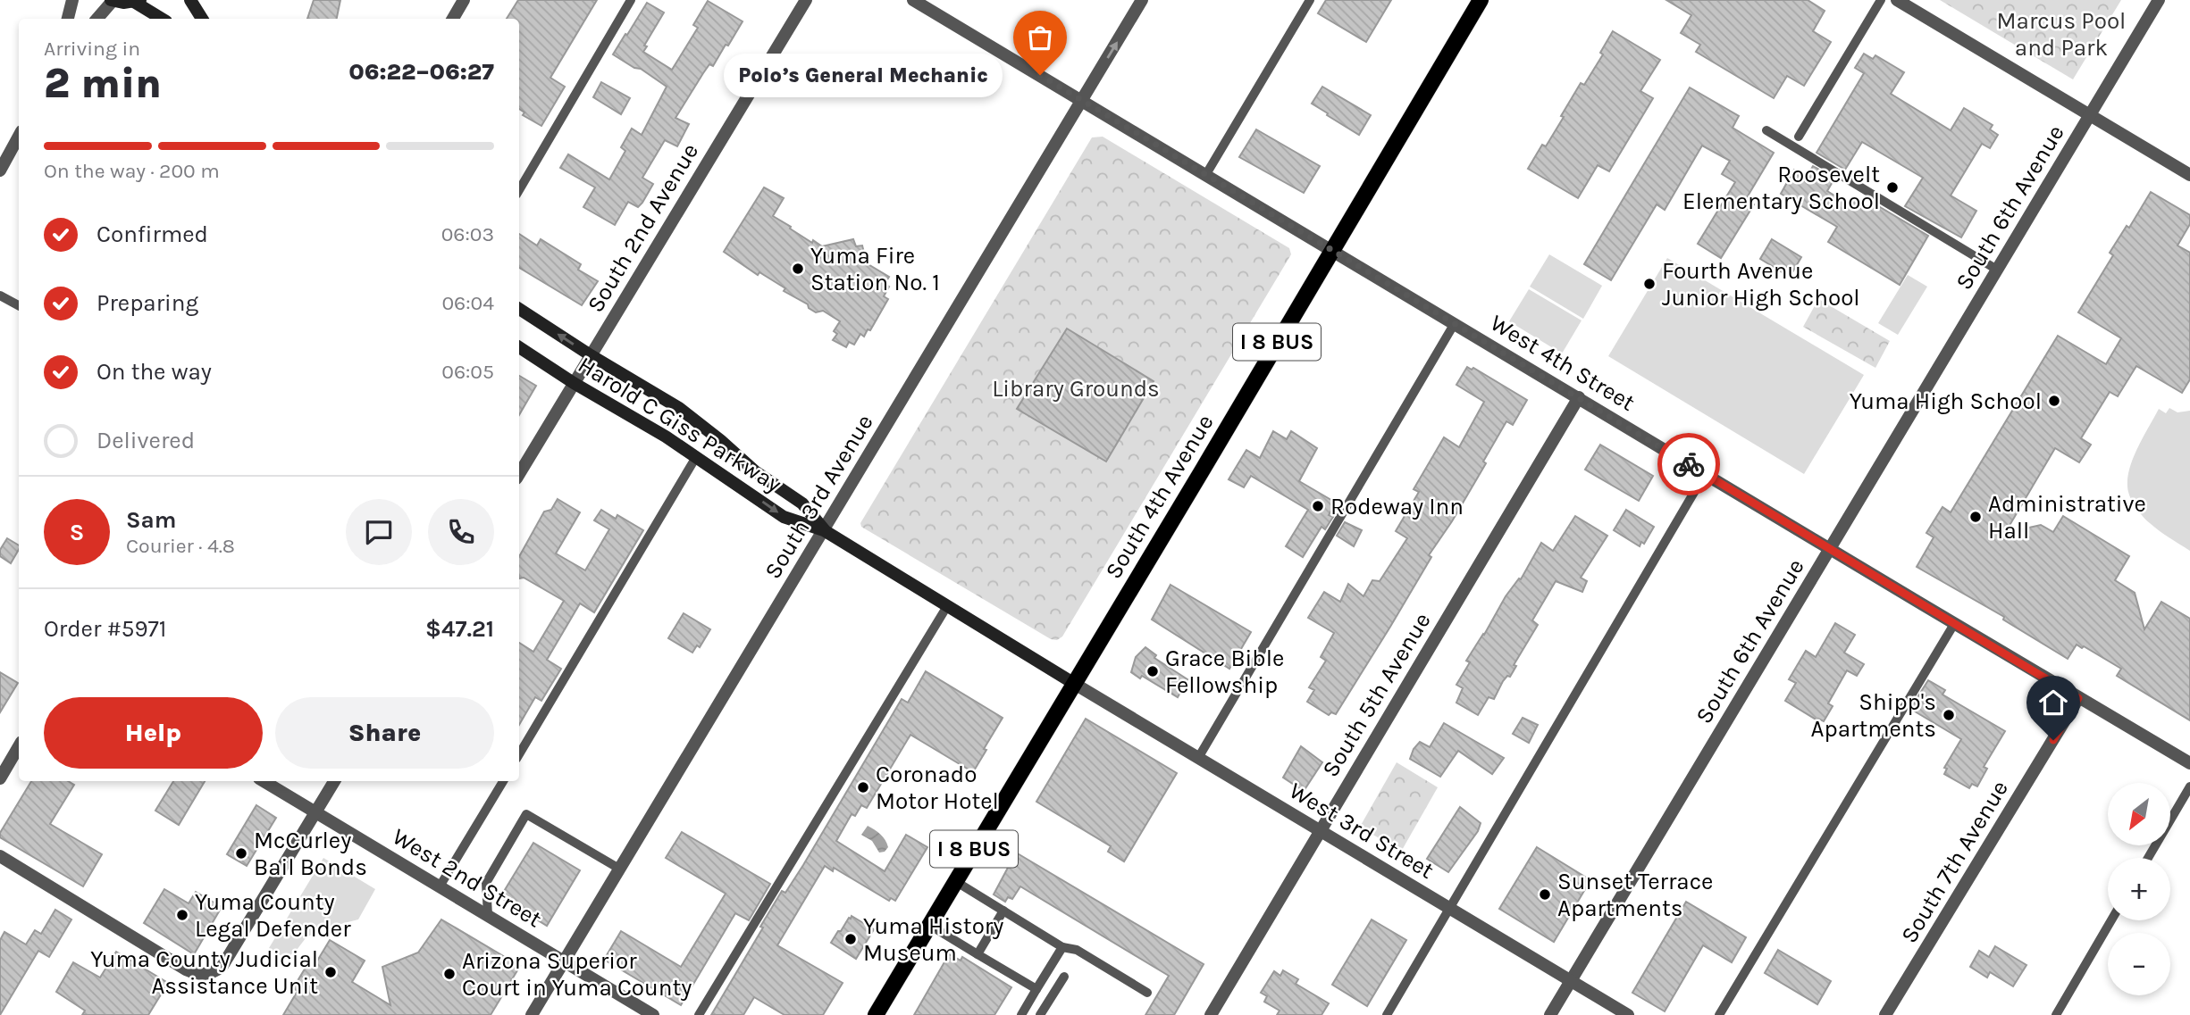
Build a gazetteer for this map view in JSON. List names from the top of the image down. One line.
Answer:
{"streets":{"main road":["I 8 BUS","Harold C Giss Parkway","South 4th Avenue"],"street":["South 6th Avenue","South 2nd Avenue","West 4th Street","South 3rd Avenue","South 5th Avenue","West 3rd Street","South 7th Avenue","West 2nd Street"]},"crossings":[["South 6th Avenue","West 4th Street"],["South 6th Avenue","West 3rd Street"],["South 2nd Avenue","Harold C Giss Parkway"],["West 4th Street","South 3rd Avenue"],["West 4th Street","South 4th Avenue"],["West 4th Street","South 5th Avenue"],["West 4th Street","South 7th Avenue"],["Harold C Giss Parkway","South 3rd Avenue"],["Harold C Giss Parkway","South 4th Avenue"],["Harold C Giss Parkway","West 3rd Street"],["South 3rd Avenue","West 2nd Street"],["South 4th Avenue","West 3rd Street"],["South 5th Avenue","West 3rd Street"]],"parks":["Marcus Pool and Park","Library Grounds"],"places":["Polo’s General Mechanic","Roosevelt Elementary School","Yuma Fire Station No. 1","Fourth Avenue Junior High School","Yuma High School","Rodeway Inn","Administrative Hall","Grace Bible Fellowship","Shipp's Apartments","Coronado Motor Hotel","McCurley Bail Bonds","Sunset Terrace Apartments","Yuma County Legal Defender","Yuma History Museum","Yuma County Judicial Assistance Unit","Arizona Superior Court in Yuma County"],"north":"bottom left","page":{"heading":["2 min","Arriving in","06:22–06:27"],"panel":["Sam","Courier · 4.8","Order #5971","$47.21"],"bubble":"Polo’s General Mechanic","bar":"On the way · 200 m","list":[["Confirmed","06:03"],["Preparing","06:04"],["On the way","06:05"],"Delivered"],"round":"S","buttons":["Help","Share"],"map_buttons":["+","−"]}}
